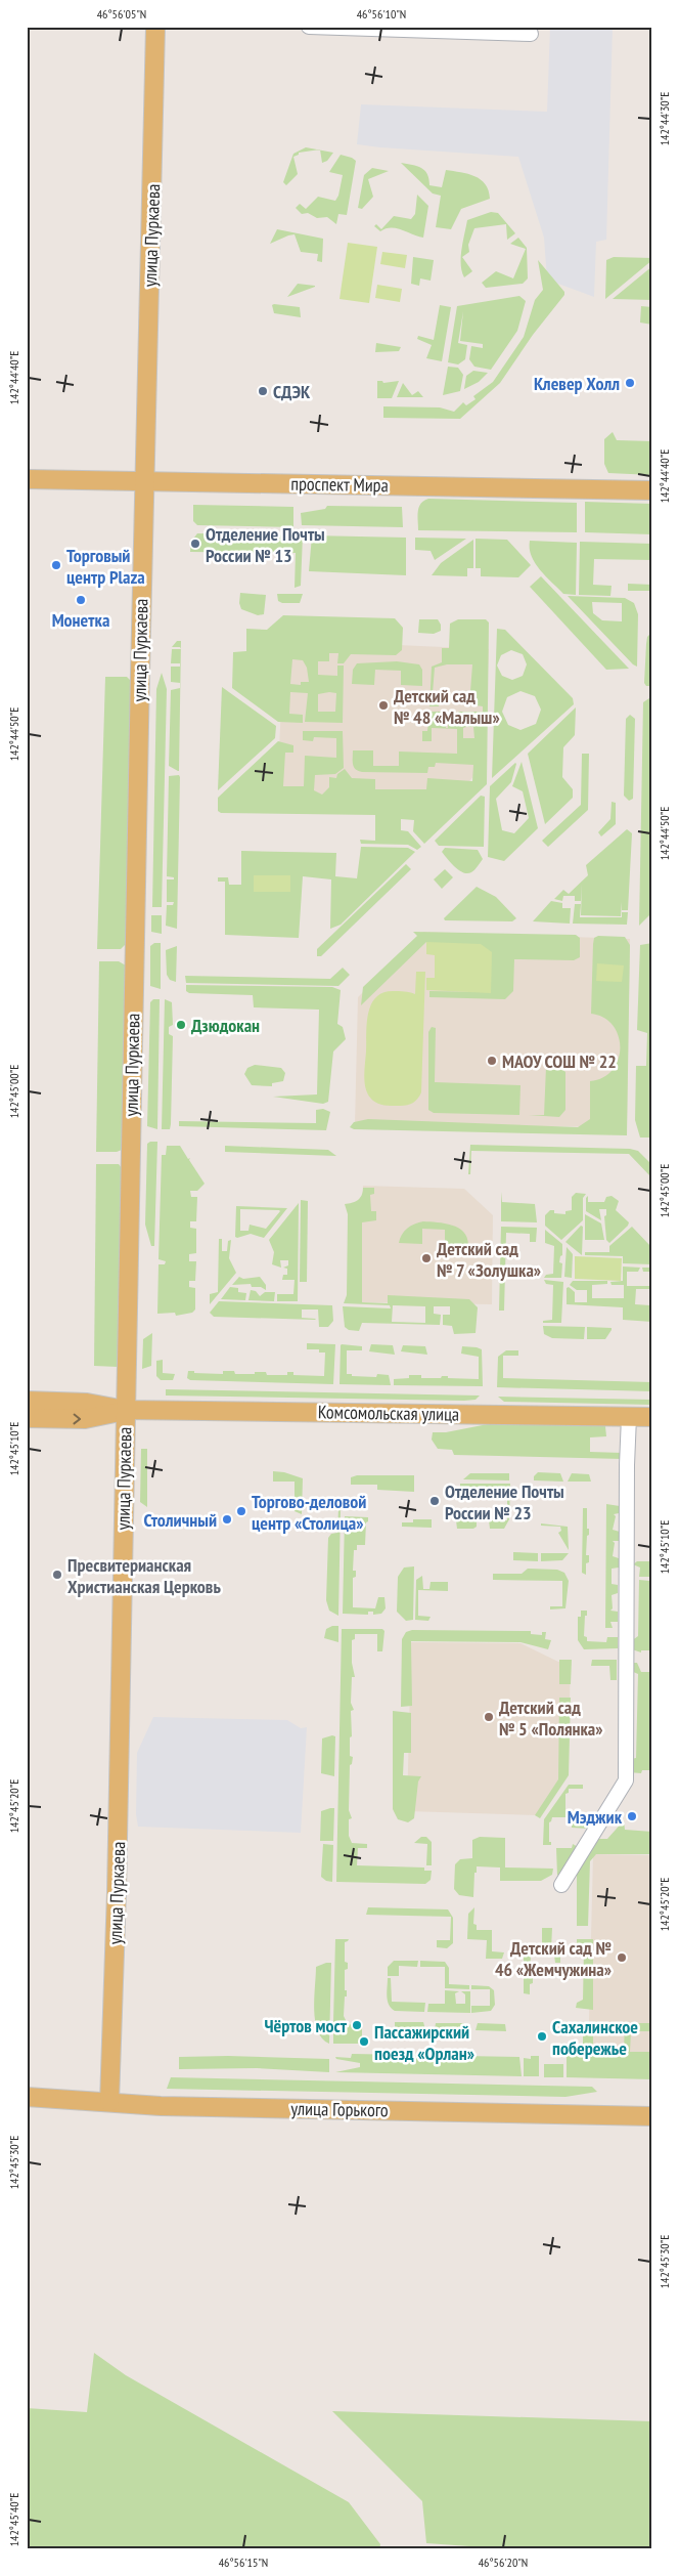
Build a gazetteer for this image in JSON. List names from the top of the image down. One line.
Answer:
{"streets":{"main road":["улица Пуркаева","проспект Мира","Комсомольская улица","улица Горького"]},"crossings":[["улица Пуркаева","проспект Мира"],["улица Пуркаева","Комсомольская улица"],["улица Пуркаева","улица Горького"]],"places":["Клевер Холл","СДЭК","Отделение Почты России № 13","Торговый центр Plaza","Монетка","Детский сад № 48 «Малыш»","Дзюдокан","МАОУ СОШ № 22","Детский сад № 7 «Золушка»","Отделение Почты России № 23","Торгово-деловой центр «Столица»","Столичный","Пресвитерианская Христианская Церковь","Детский сад № 5 «Полянка»","Мэджик","Детский сад № 46 «Жемчужина»","Чёртов мост","Сахалинское побережье","Пассажирский поезд «Орлан»"],"coordinates":["46°56'05\"N","46°56'10\"N","142°44'30\"E","142°44'40\"E","142°44'50\"E","142°45'00\"E","142°45'10\"E","142°45'20\"E","142°45'30\"E","142°45'40\"E","46°56'15\"N","46°56'20\"N"]}
